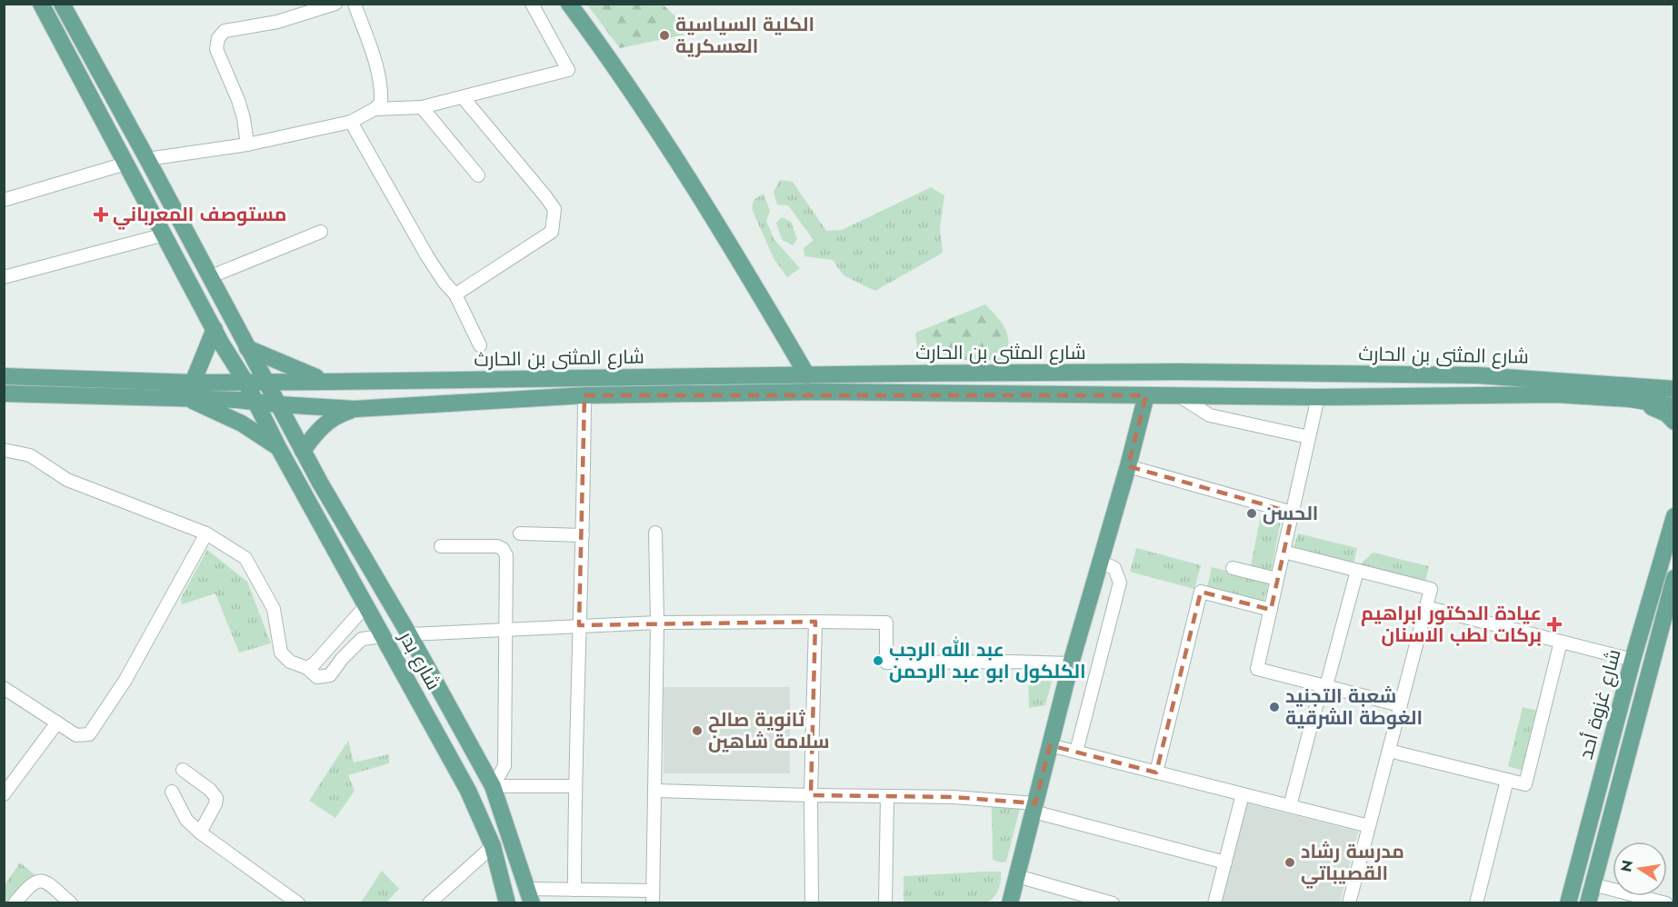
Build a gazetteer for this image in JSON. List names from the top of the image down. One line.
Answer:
{"streets":{"main road":["شارع المثنى بن الحارث","شارع بدر","شارع غزوة أحد"]},"crossings":[["شارع المثنى بن الحارث","شارع بدر"]],"places":{"other":["الكلية السياسية العسكرية","الحسن","عبد الله الرجب الكلكول ابو عبد الرحمن","شعبة التجنيد الغوطة الشرقية","ثانوية صالح سلامة شاهين","مدرسة رشاد القصيباتي"],"health":["مستوصف المعرباني","عيادة الدكتور ابراهيم بركات لطب الاسنان"]},"north":"left"}
